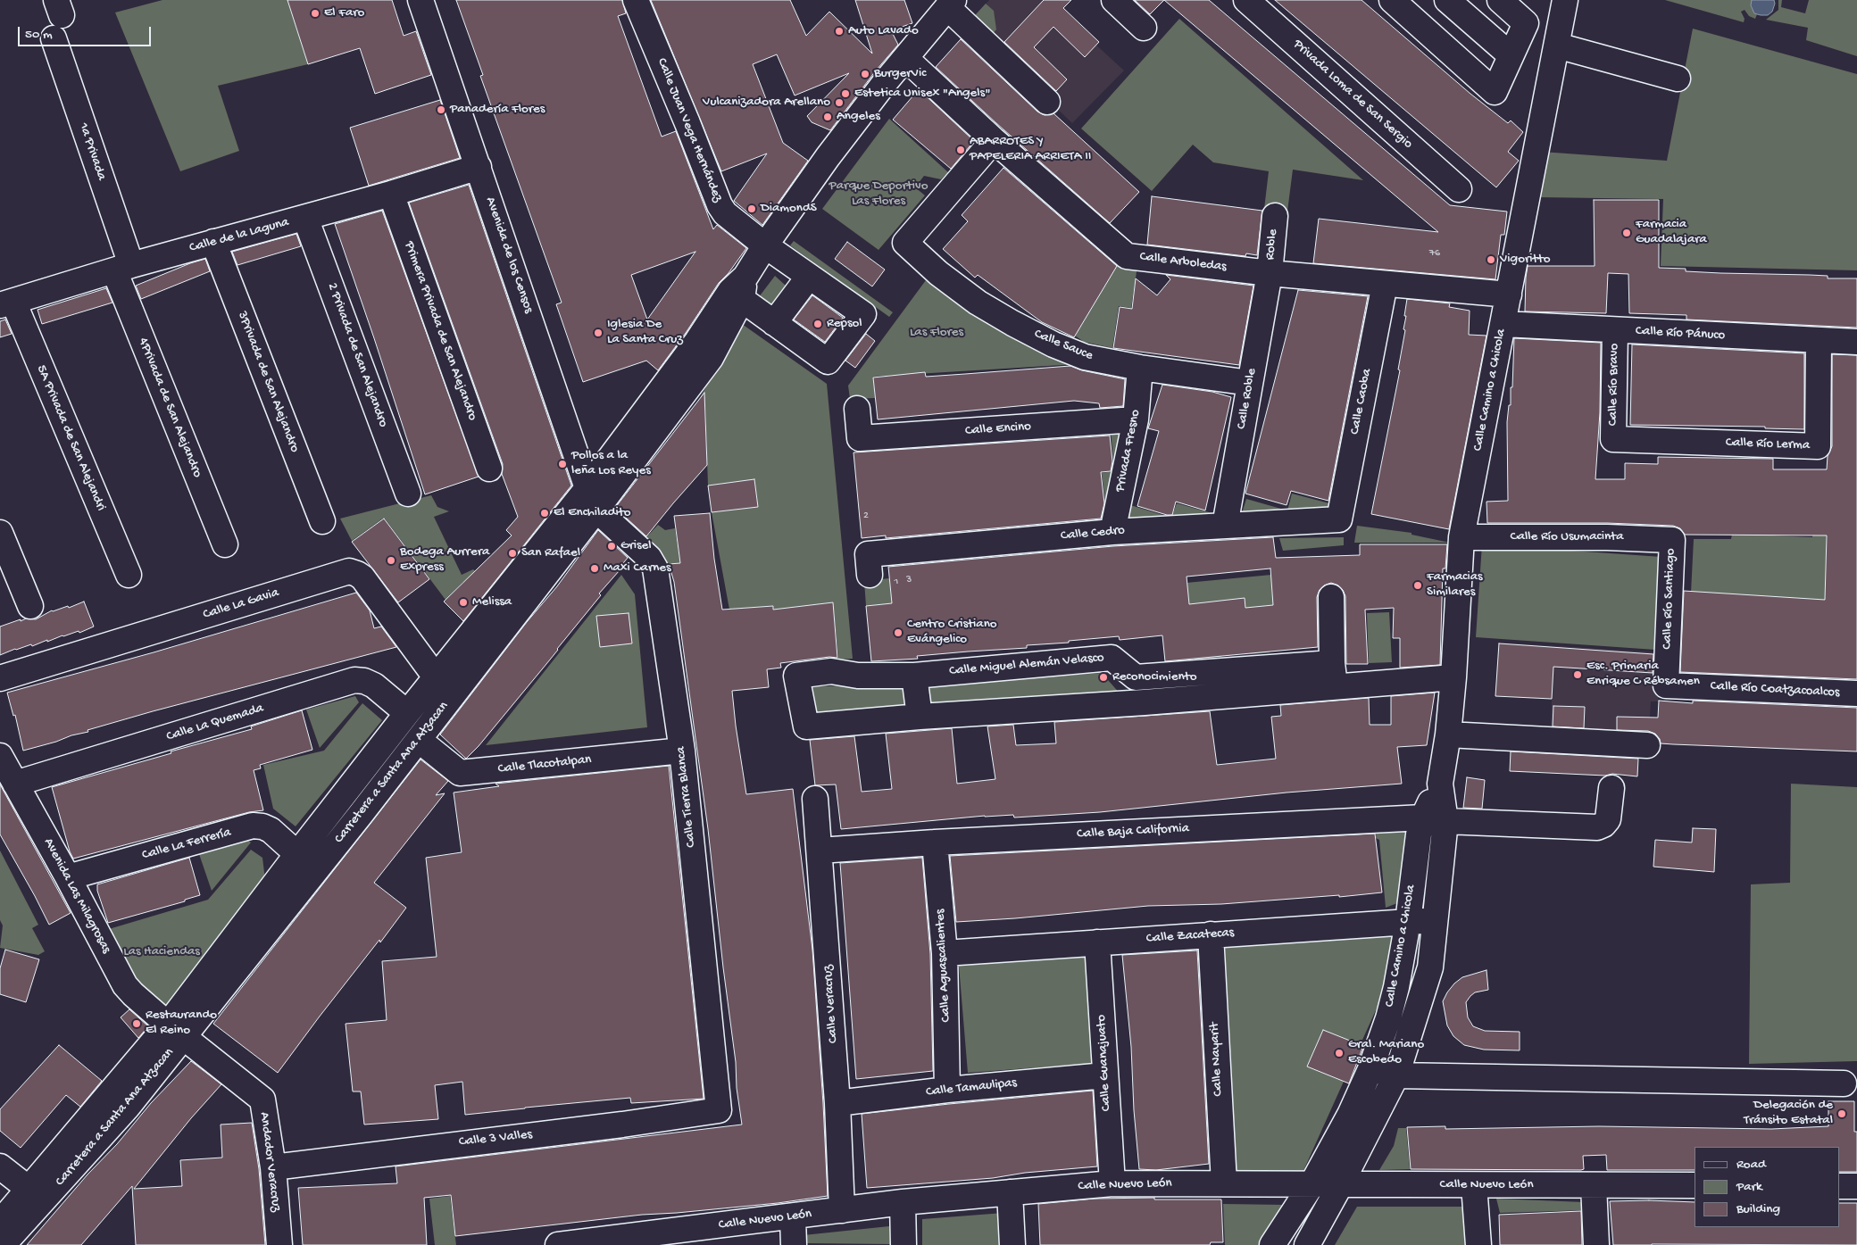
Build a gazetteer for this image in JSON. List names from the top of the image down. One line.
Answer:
{"streets":{"street":["Privada Loma de San Sergio","Calle Juan Vega Hernández","1a Privada","Calle de la Laguna","Roble","Avenida de los Censos","Calle Arboledas","Primera Privada de San Alejandro","Calle Río Pánuco","Calle Sauce","2 Privada de San Alejandro","3Privada de San Alejandro","Calle Río Bravo","Calle Camino a Chicola","Calle Roble","Calle Caoba","4Privada de San Alejandro","Calle Encino","5A Privada de San Alejandri","Calle Río Lerma","Privada Fresno","Calle Cedro","Calle Río Usumacinta","Calle Río Santiago","Calle La Gavia","Calle Miguel Alemán Velasco","Calle Río Coatzacoalcos","Calle La Quemada","Calle Tlacotalpan","Carretera a Santa Ana Atzacan","Calle Tierra Blanca","Calle Baja California","Calle La Ferrería","Avenida Las Milagrosas","Calle Zacatecas","Calle Aguascalientes","Calle Veracruz","Calle Nayarit","Calle Guanajuato","Calle Tamaulipas","Calle 3 Valles","Andador Veracruz","Calle Nuevo León"]},"crossings":[["Calle Juan Vega Hernández","Carretera a Santa Ana Atzacan"],["1a Privada","Calle de la Laguna"],["1a Privada","4Privada de San Alejandro"],["Calle de la Laguna","Avenida de los Censos"],["Calle de la Laguna","Primera Privada de San Alejandro"],["Calle de la Laguna","2 Privada de San Alejandro"],["Calle de la Laguna","3Privada de San Alejandro"],["Calle de la Laguna","4Privada de San Alejandro"],["Calle de la Laguna","5A Privada de San Alejandri"],["Roble","Calle Arboledas"],["Roble","Calle Roble"],["Avenida de los Censos","Carretera a Santa Ana Atzacan"],["Avenida de los Censos","Calle Tierra Blanca"],["Calle Arboledas","Calle Sauce"],["Calle Arboledas","Calle Camino a Chicola"],["Calle Arboledas","Calle Roble"],["Calle Arboledas","Calle Caoba"],["Calle Arboledas","Carretera a Santa Ana Atzacan"],["Calle Río Pánuco","Calle Río Bravo"],["Calle Río Pánuco","Calle Camino a Chicola"],["Calle Río Pánuco","Calle Río Lerma"],["Calle Sauce","Calle Roble"],["Calle Sauce","Privada Fresno"],["Calle Río Bravo","Calle Río Lerma"],["Calle Camino a Chicola","Calle Río Usumacinta"],["Calle Camino a Chicola","Calle Baja California"],["Calle Camino a Chicola","Calle Zacatecas"],["Calle Camino a Chicola","Calle Nuevo León"],["Calle Roble","Calle Cedro"],["Calle Caoba","Calle Cedro"],["Calle Encino","Privada Fresno"],["Privada Fresno","Calle Cedro"],["Calle Río Usumacinta","Calle Río Santiago"],["Calle Río Santiago","Calle Río Coatzacoalcos"],["Calle La Gavia","Carretera a Santa Ana Atzacan"],["Calle La Quemada","Carretera a Santa Ana Atzacan"],["Calle La Quemada","Avenida Las Milagrosas"],["Calle Tlacotalpan","Carretera a Santa Ana Atzacan"],["Calle Tlacotalpan","Calle Tierra Blanca"],["Carretera a Santa Ana Atzacan","Calle Tierra Blanca"],["Carretera a Santa Ana Atzacan","Calle La Ferrería"],["Carretera a Santa Ana Atzacan","Avenida Las Milagrosas"],["Carretera a Santa Ana Atzacan","Andador Veracruz"],["Calle Tierra Blanca","Calle 3 Valles"],["Calle Baja California","Calle Aguascalientes"],["Calle Baja California","Calle Veracruz"],["Calle La Ferrería","Avenida Las Milagrosas"],["Avenida Las Milagrosas","Andador Veracruz"],["Calle Zacatecas","Calle Aguascalientes"],["Calle Zacatecas","Calle Nayarit"],["Calle Zacatecas","Calle Guanajuato"],["Calle Aguascalientes","Calle Tamaulipas"],["Calle Veracruz","Calle Tamaulipas"],["Calle Veracruz","Calle Nuevo León"],["Calle Nayarit","Calle Nuevo León"],["Calle Guanajuato","Calle Tamaulipas"],["Calle Guanajuato","Calle Nuevo León"],["Calle 3 Valles","Andador Veracruz"]],"parks":["Parque Deportivo Las Flores","Las Flores","Las Haciendas"],"places":["El Faro","Auto Lavado","BurgerVic","Estetica Unisex \"Angels\"","Vulcanizadora Arellano","Panadería Flores","Angeles","ABARROTES Y PAPELERIA ARRIETA II","DiamondS","Farmacia Guadalajara","Vigoritto","Repsol","Iglesia De La Santa Cruz","Pollos a la leña Los Reyes","El Enchiladito","Grisel","San Rafael","Bodega Aurrera Express","Maxi Carnes","Farmacias Similares","Melissa","Centro Cristiano Evángelico","Esc. Primaria Enrique C Rébsamen","Reconocimiento","Restaurando El Reino","Gral. Mariano Escobedo","Delegación de Tránsito Estatal"],"house_numbers":["76","2","3","1"],"legend":["Road","Park","Building"],"scale_bar":"50 m"}
